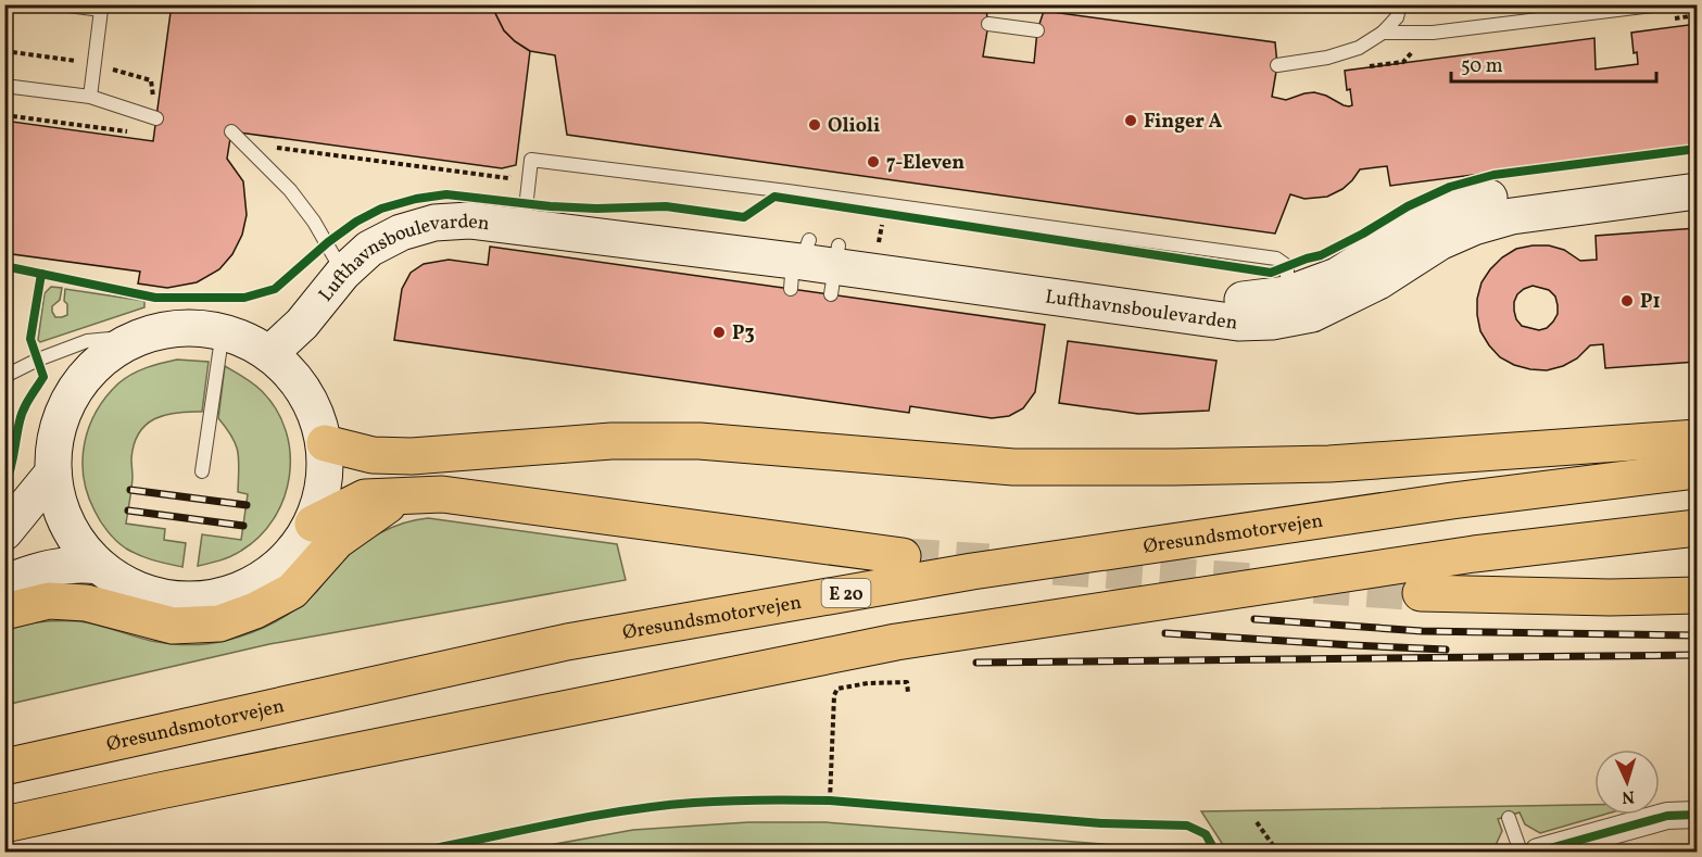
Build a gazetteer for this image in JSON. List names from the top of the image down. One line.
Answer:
{"streets":{"highway":["Øresundsmotorvejen","E 20"],"street":["Lufthavnsboulevarden"]},"places":["Finger A","Olioli","7-Eleven","P1","P3"],"scale_bar":"50 m","north":"bottom"}
